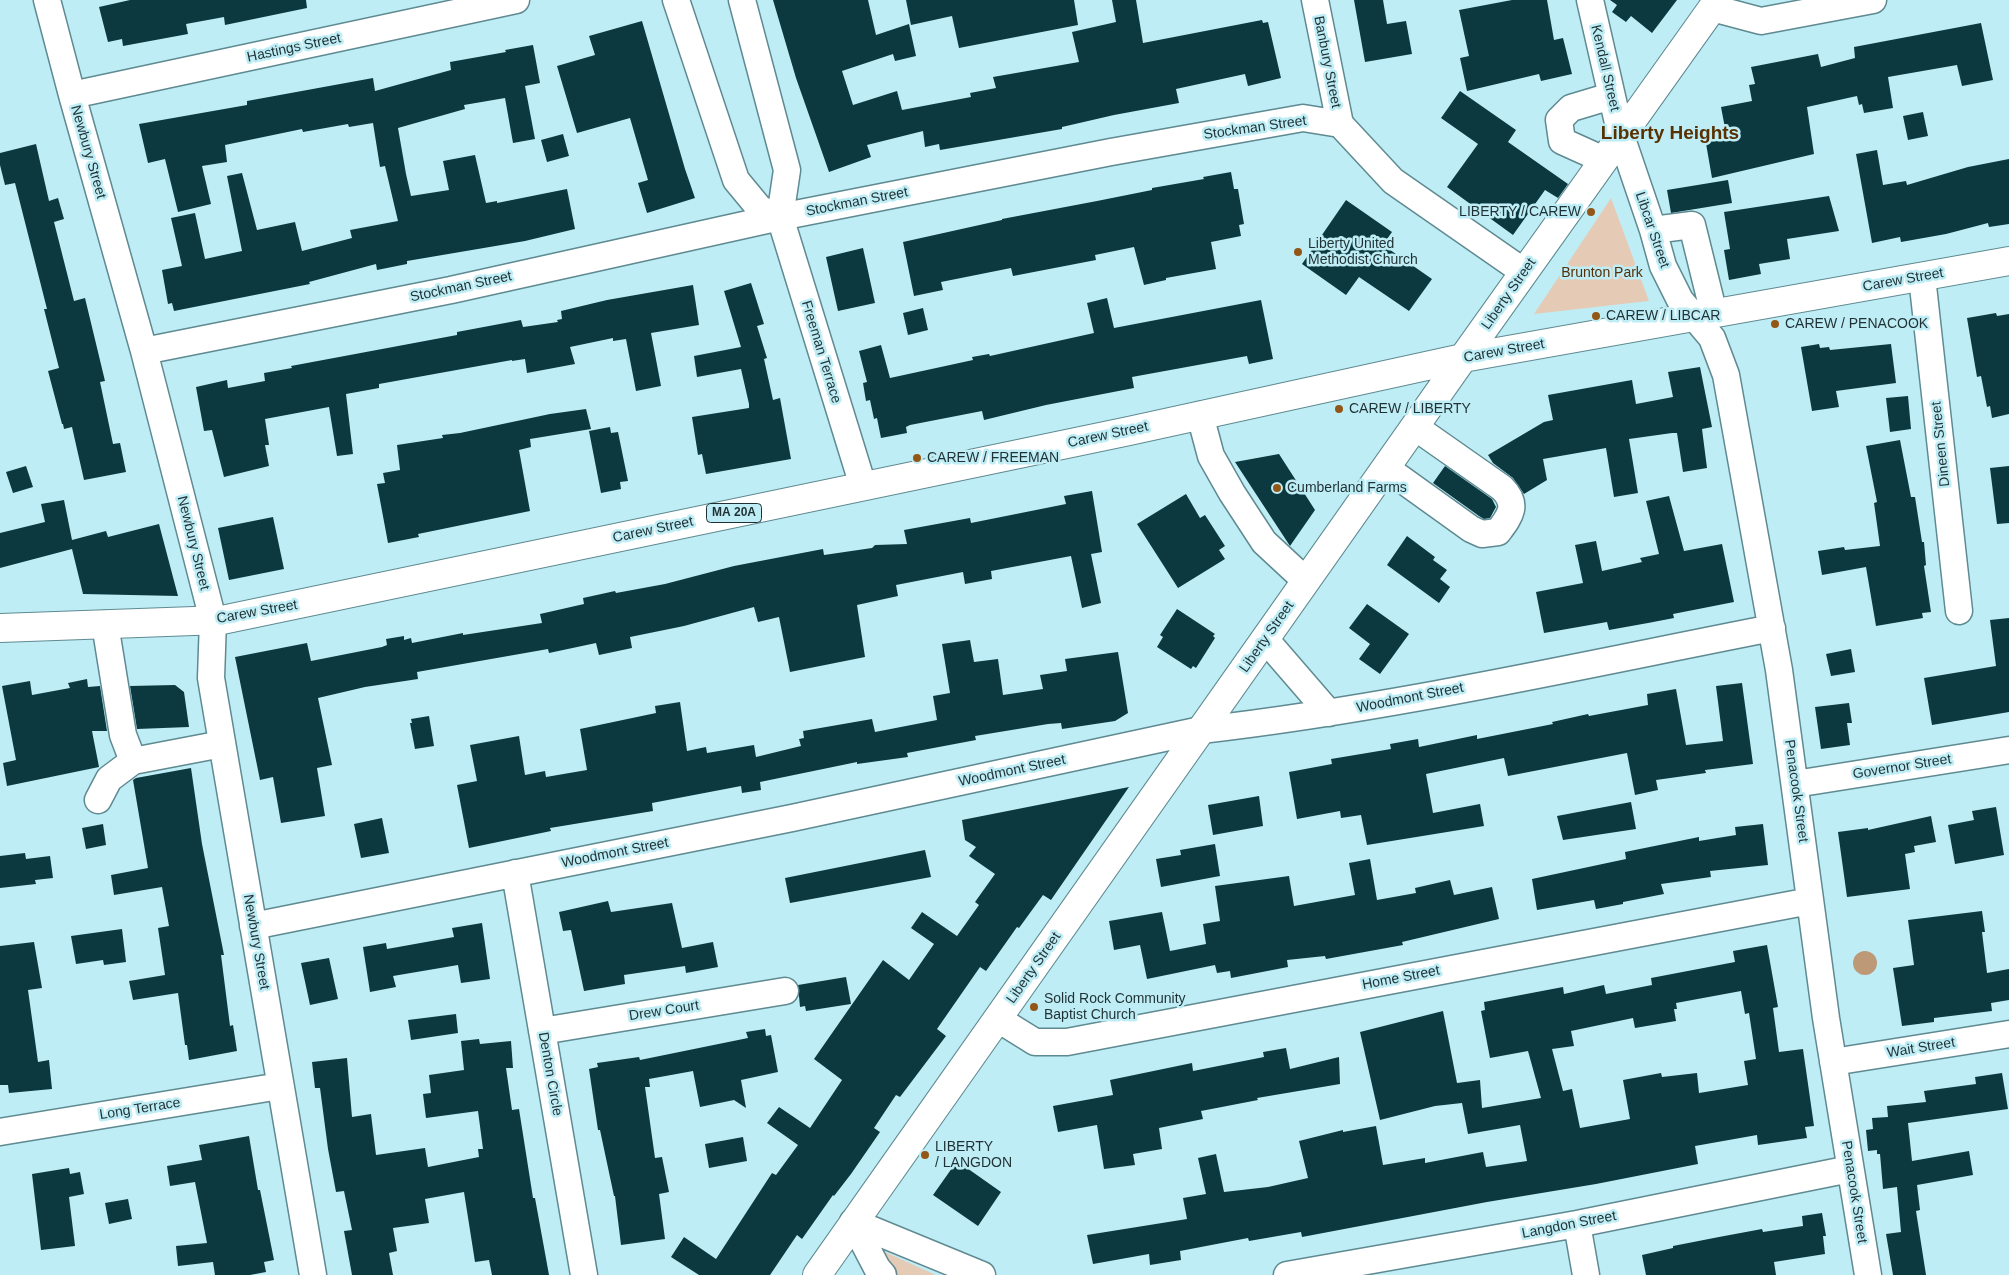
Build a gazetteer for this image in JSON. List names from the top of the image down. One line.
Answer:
{"streets":{"main road":["Carew Street","Liberty Street","MA 20A"],"street":["Hastings Street","Banbury Street","Kendall Street","Stockman Street","Newbury Street","Libcar Street","Freeman Terrace","Dineen Street","Woodmont Street","Governor Street","Penacook Street","Home Street","Drew Court","Wait Street","Denton Circle","Long Terrace","Langdon Street"]},"crossings":[["Hastings Street","Newbury Street"],["Banbury Street","Stockman Street"],["Kendall Street","Libcar Street"],["Kendall Street","Liberty Street"],["Stockman Street","Newbury Street"],["Stockman Street","Freeman Terrace"],["Newbury Street","Carew Street"],["Newbury Street","Woodmont Street"],["Newbury Street","Long Terrace"],["Libcar Street","Carew Street"],["Libcar Street","Liberty Street"],["Libcar Street","Penacook Street"],["Carew Street","Liberty Street"],["Carew Street","Freeman Terrace"],["Carew Street","Dineen Street"],["Carew Street","Penacook Street"],["Liberty Street","Woodmont Street"],["Liberty Street","Home Street"],["Woodmont Street","Penacook Street"],["Woodmont Street","Denton Circle"],["Governor Street","Penacook Street"],["Penacook Street","Home Street"],["Penacook Street","Wait Street"],["Penacook Street","Langdon Street"],["Drew Court","Denton Circle"]],"districts":["Liberty Heights"],"parks":["Brunton Park"],"places":["LIBERTY / CAREW","Liberty United Methodist Church","CAREW / LIBCAR","CAREW / PENACOOK","CAREW / LIBERTY","CAREW / FREEMAN","Cumberland Farms","Solid Rock Community Baptist Church","LIBERTY / LANGDON"]}
